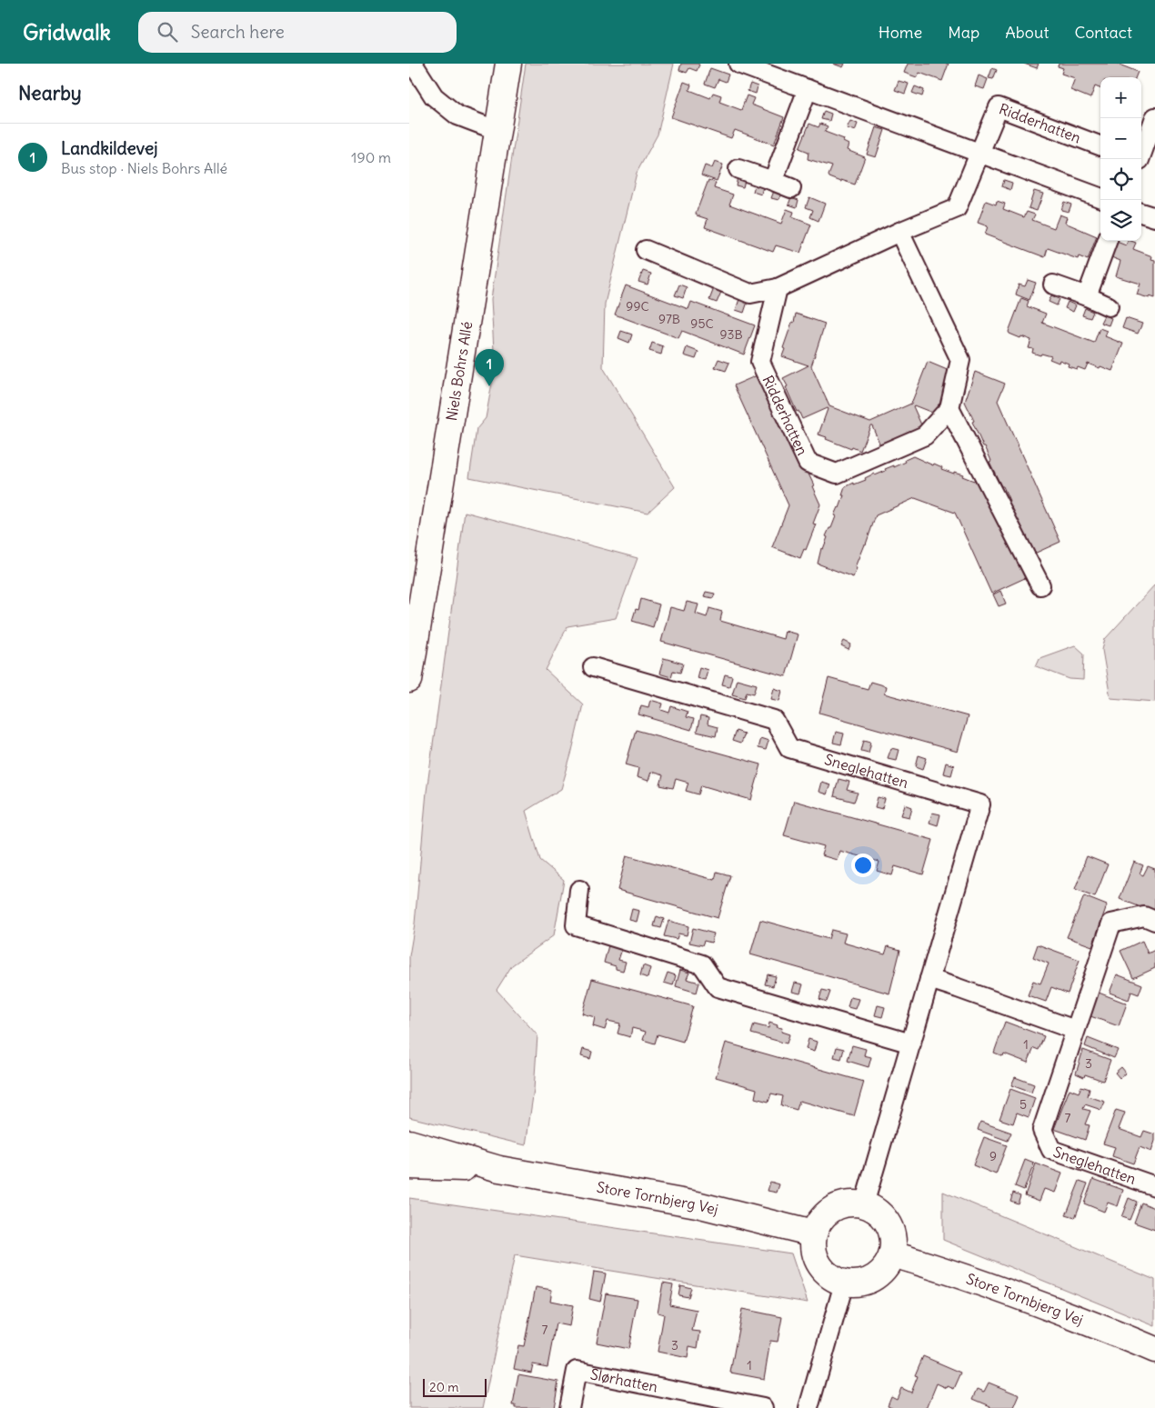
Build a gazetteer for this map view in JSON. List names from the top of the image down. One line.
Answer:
{"streets":{"street":["Ridderhatten","Niels Bohrs Allé","Sneglehatten","Store Tornbjerg Vej","Slørhatten"]},"crossings":[["Sneglehatten","Store Tornbjerg Vej"]],"house_numbers":["99C","97B","95C","93B","1","3","5","7","9","7","3","1"],"scale_bar":"20 m","page":{"header":"Gridwalk","search":"Search here","nav":["Home","Map","About","Contact"],"heading":"Nearby","map_buttons":["+","−"],"list":[{"mark":"1","name":"Landkildevej","note":"Bus stop · Niels Bohrs Allé","value":"190 m"}],"pins":"1","scale":"20 m"}}
